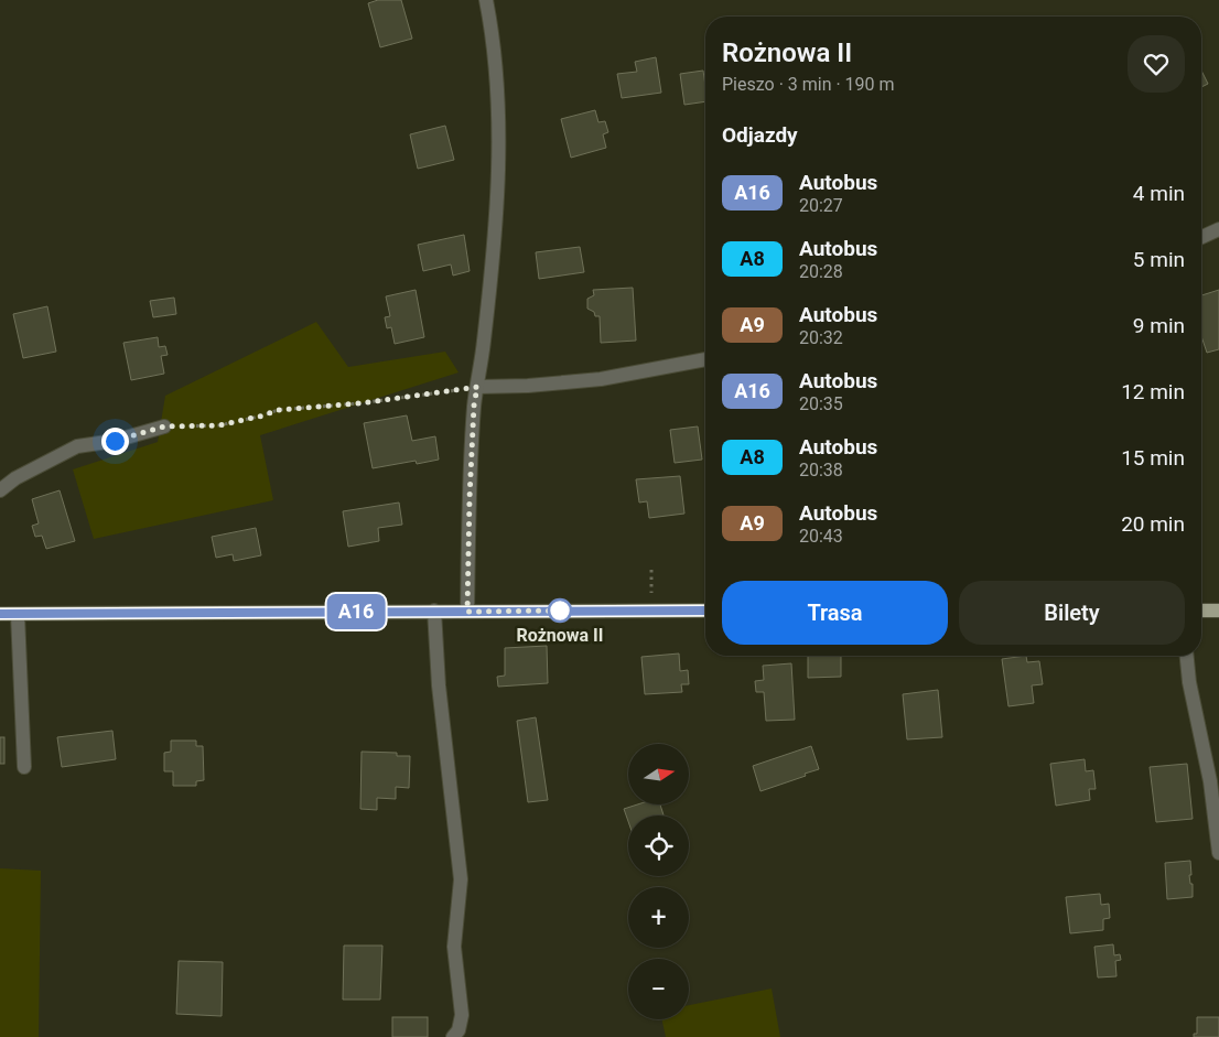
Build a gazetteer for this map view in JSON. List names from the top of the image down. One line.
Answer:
{"places":["Rożnowa II"],"lines":["bus line A16"],"north":"right","page":{"on_map":"A16","heading":[["Rożnowa II","Pieszo · 3 min · 190 m"],"Odjazdy"],"list":[{"mark":"A16","name":"Autobus","note":"20:27","value":"4 min"},{"mark":"A8","name":"Autobus","note":"20:28","value":"5 min"},{"mark":"A9","name":"Autobus","note":"20:32","value":"9 min"},{"mark":"A16","name":"Autobus","note":"20:35","value":"12 min"},{"mark":"A8","name":"Autobus","note":"20:38","value":"15 min"},{"mark":"A9","name":"Autobus","note":"20:43","value":"20 min"}],"buttons":["Trasa","Bilety"],"map_buttons":["+","−"]}}
